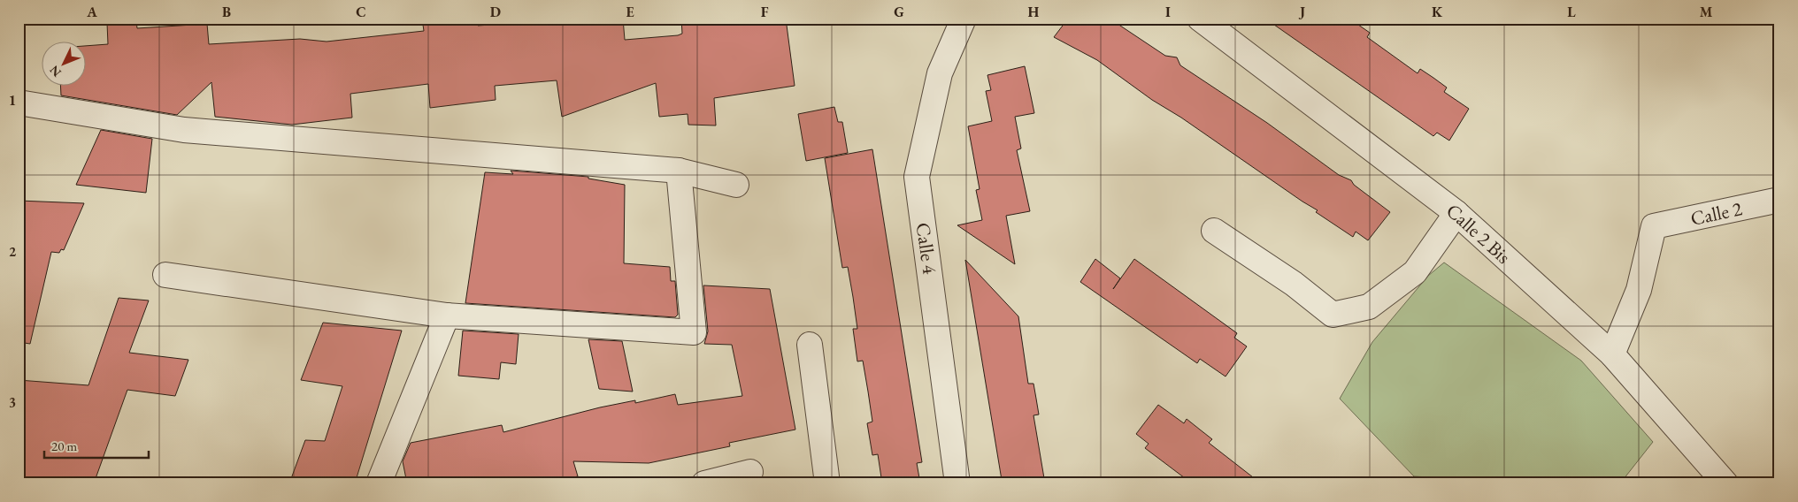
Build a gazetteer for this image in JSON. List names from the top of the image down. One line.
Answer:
{"streets":{"street":["Calle 2","Calle 2 Bis","Calle 4"]},"crossings":[["Calle 2","Calle 2 Bis"]],"scale_bar":"20 m","north":"bottom left","grid":{"columns":["A","B","C","D","E","F","G","H","I","J","K","L","M"],"rows":["1","2","3"]}}
